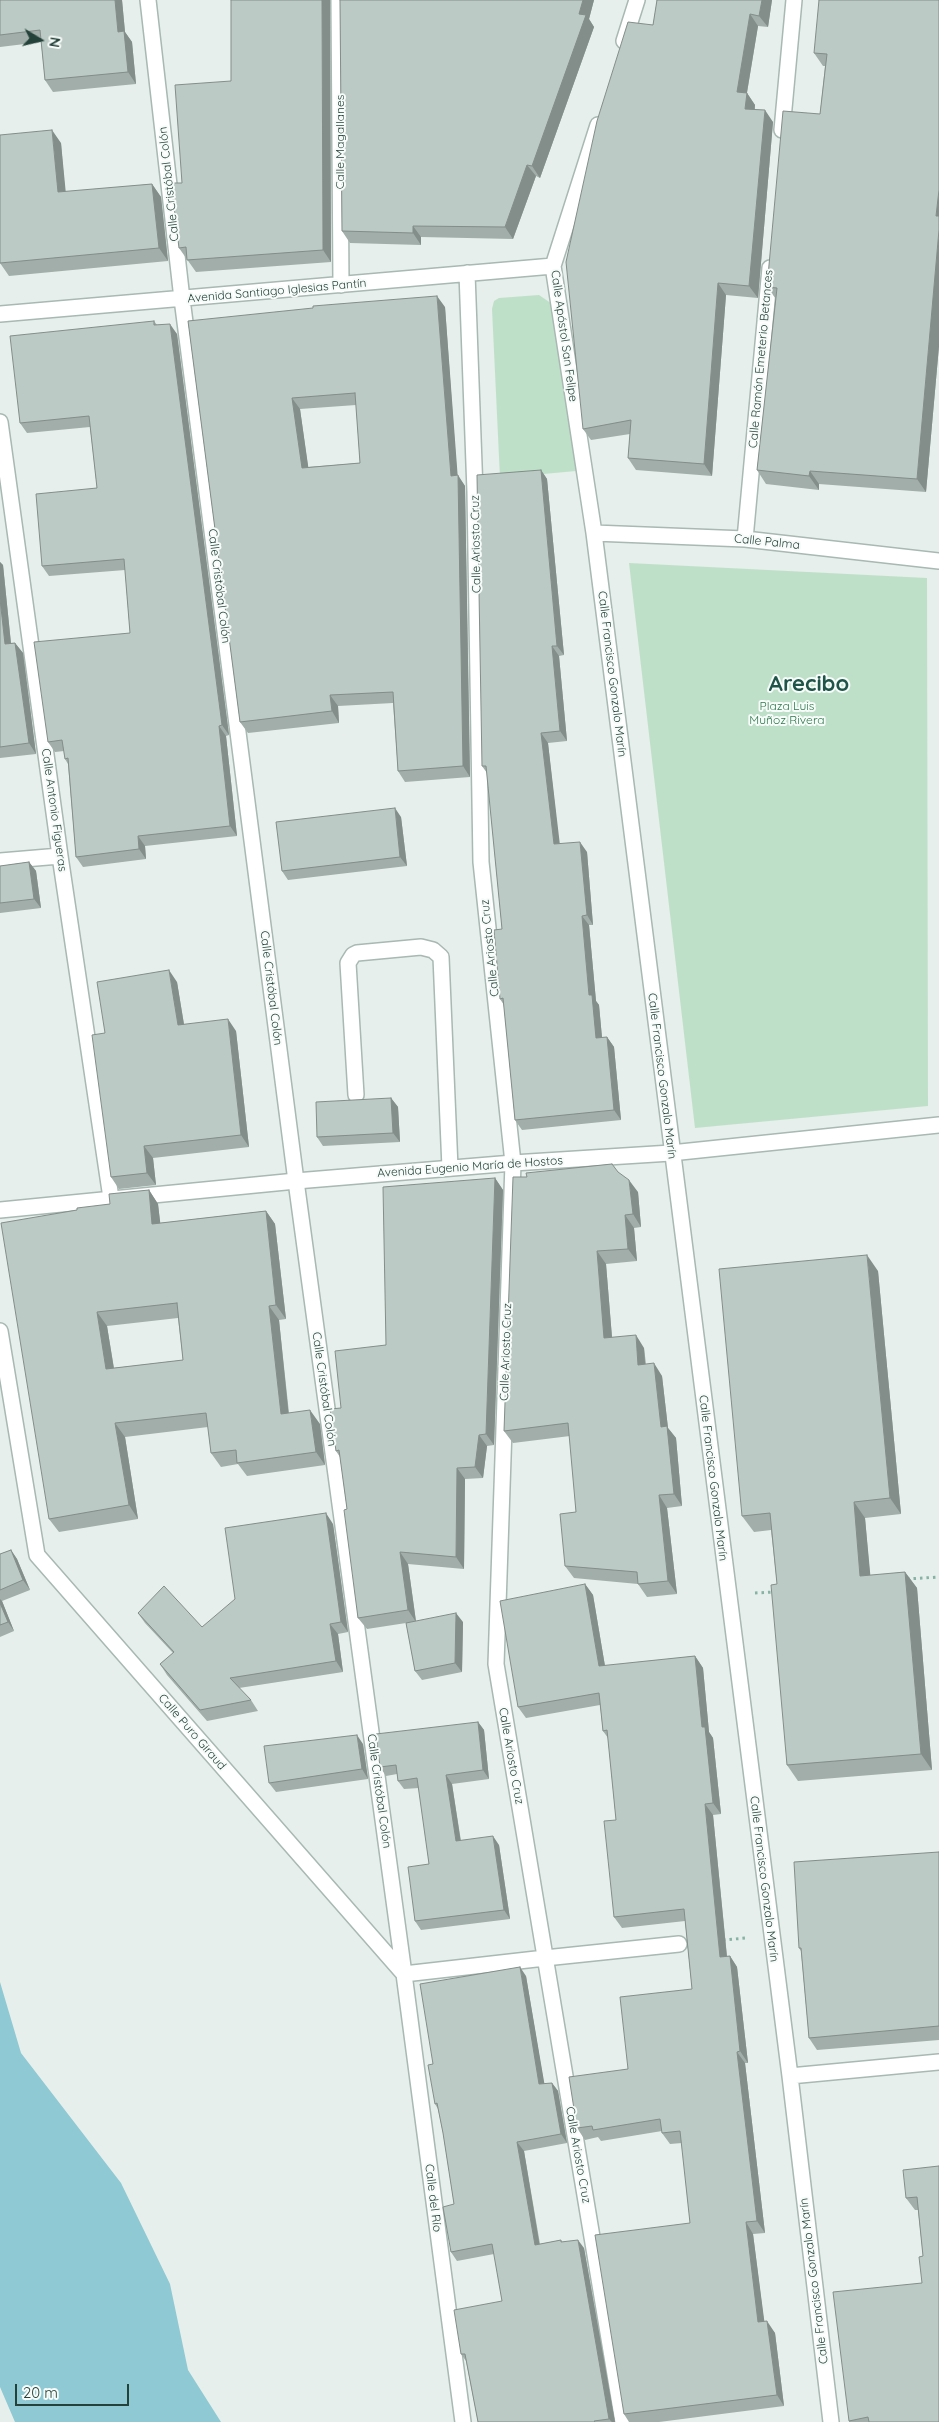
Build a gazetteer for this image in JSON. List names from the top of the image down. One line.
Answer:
{"streets":{"street":["Calle Magallanes","Calle Cristóbal Colón","Avenida Santiago Iglesias Pantín","Calle Apóstol San Felipe","Calle Ramón Emeterio Betances","Calle Palma","Calle Ariosto Cruz","Calle Francisco Gonzalo Marín","Calle Antonio Figueras","Avenida Eugenio María de Hostos","Calle Puro Giraud","Calle del Río"]},"crossings":[["Calle Magallanes","Avenida Santiago Iglesias Pantín"],["Calle Cristóbal Colón","Avenida Santiago Iglesias Pantín"],["Calle Cristóbal Colón","Avenida Eugenio María de Hostos"],["Calle Cristóbal Colón","Calle Puro Giraud"],["Calle Cristóbal Colón","Calle del Río"],["Avenida Santiago Iglesias Pantín","Calle Apóstol San Felipe"],["Avenida Santiago Iglesias Pantín","Calle Ariosto Cruz"],["Calle Apóstol San Felipe","Calle Palma"],["Calle Apóstol San Felipe","Calle Francisco Gonzalo Marín"],["Calle Ramón Emeterio Betances","Calle Palma"],["Calle Palma","Calle Francisco Gonzalo Marín"],["Calle Ariosto Cruz","Avenida Eugenio María de Hostos"],["Calle Francisco Gonzalo Marín","Avenida Eugenio María de Hostos"],["Calle Antonio Figueras","Avenida Eugenio María de Hostos"],["Calle Puro Giraud","Calle del Río"]],"districts":["Arecibo"],"parks":["Plaza Luis Muñoz Rivera"],"scale_bar":"20 m","north":"right"}
